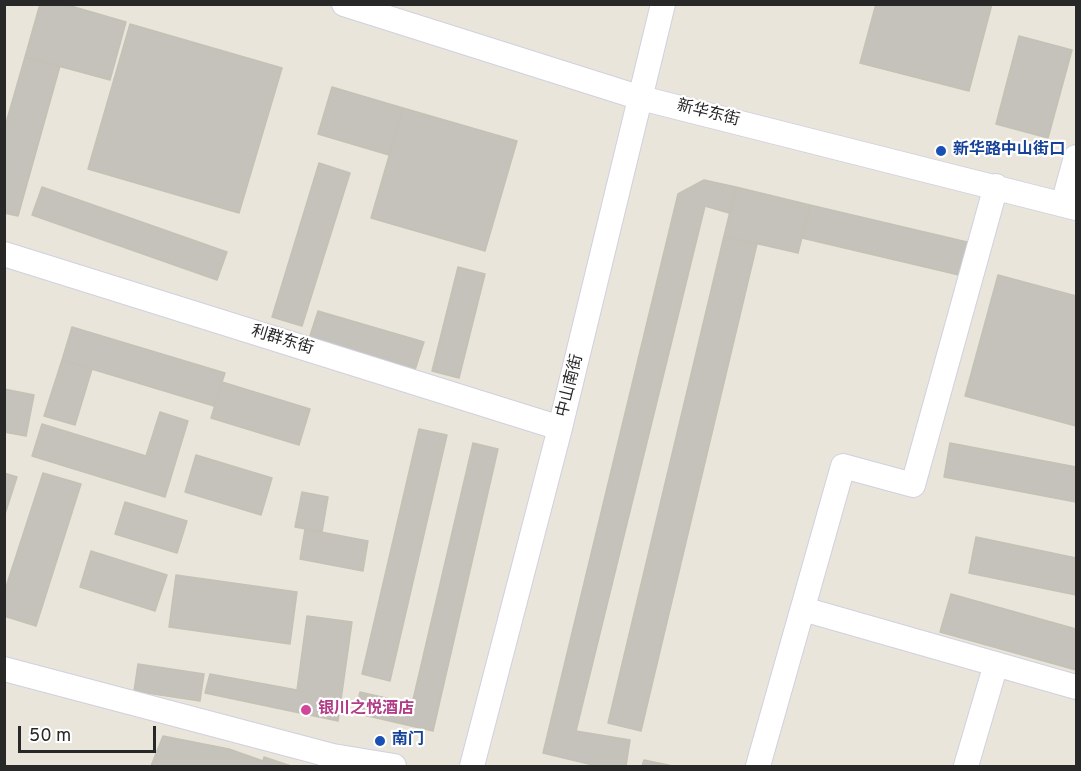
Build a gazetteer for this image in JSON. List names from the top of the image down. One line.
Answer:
{"streets":{"street":["新华东街","利群东街","中山南街"]},"crossings":[["新华东街","中山南街"],["利群东街","中山南街"]],"places":["新华路中山街口","银川之悦酒店","南门"],"scale_bar":"50 m"}
